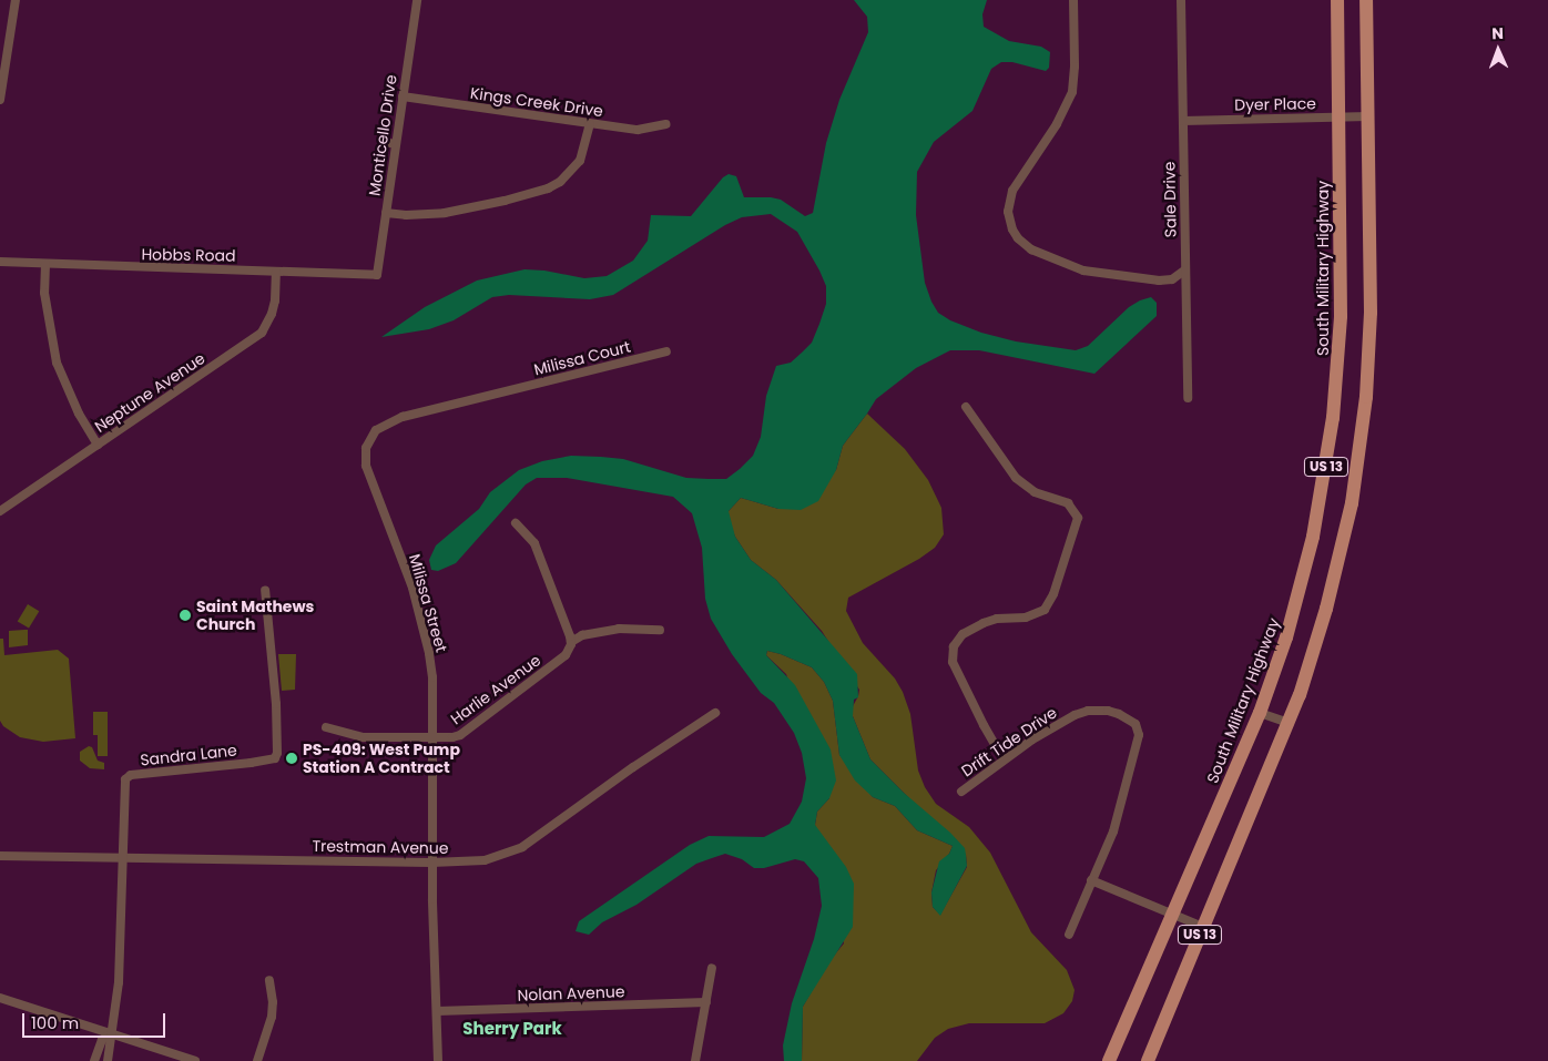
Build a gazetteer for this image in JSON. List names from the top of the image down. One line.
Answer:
{"streets":{"main road":["South Military Highway","US 13"],"street":["Kings Creek Drive","Dyer Place","Monticello Drive","Sale Drive","Hobbs Road","Milissa Court","Neptune Avenue","Milissa Street","Harlie Avenue","Drift Tide Drive","Sandra Lane","Trestman Avenue","Nolan Avenue"]},"crossings":[["Kings Creek Drive","Monticello Drive"],["Dyer Place","Sale Drive"],["Dyer Place","South Military Highway"],["Dyer Place","US 13"],["Monticello Drive","Hobbs Road"],["Hobbs Road","Neptune Avenue"],["Milissa Court","Milissa Street"],["Milissa Street","Harlie Avenue"],["Milissa Street","Trestman Avenue"],["Milissa Street","Nolan Avenue"],["Sandra Lane","Trestman Avenue"]],"districts":["Sherry Park"],"places":["Saint Mathews Church","PS-409: West Pump Station A Contract"],"scale_bar":"100 m","north":"top"}
